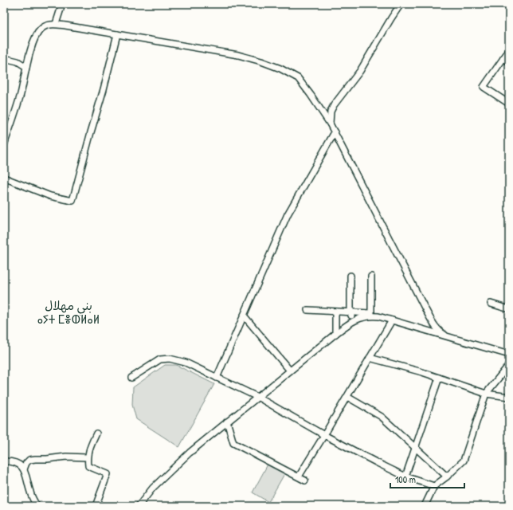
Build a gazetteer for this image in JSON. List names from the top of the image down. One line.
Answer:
{"districts":["بني مهلال ⴰⵢⵜ ⵎⴻⵀⵍⴰⵍ"],"scale_bar":"100 m"}
